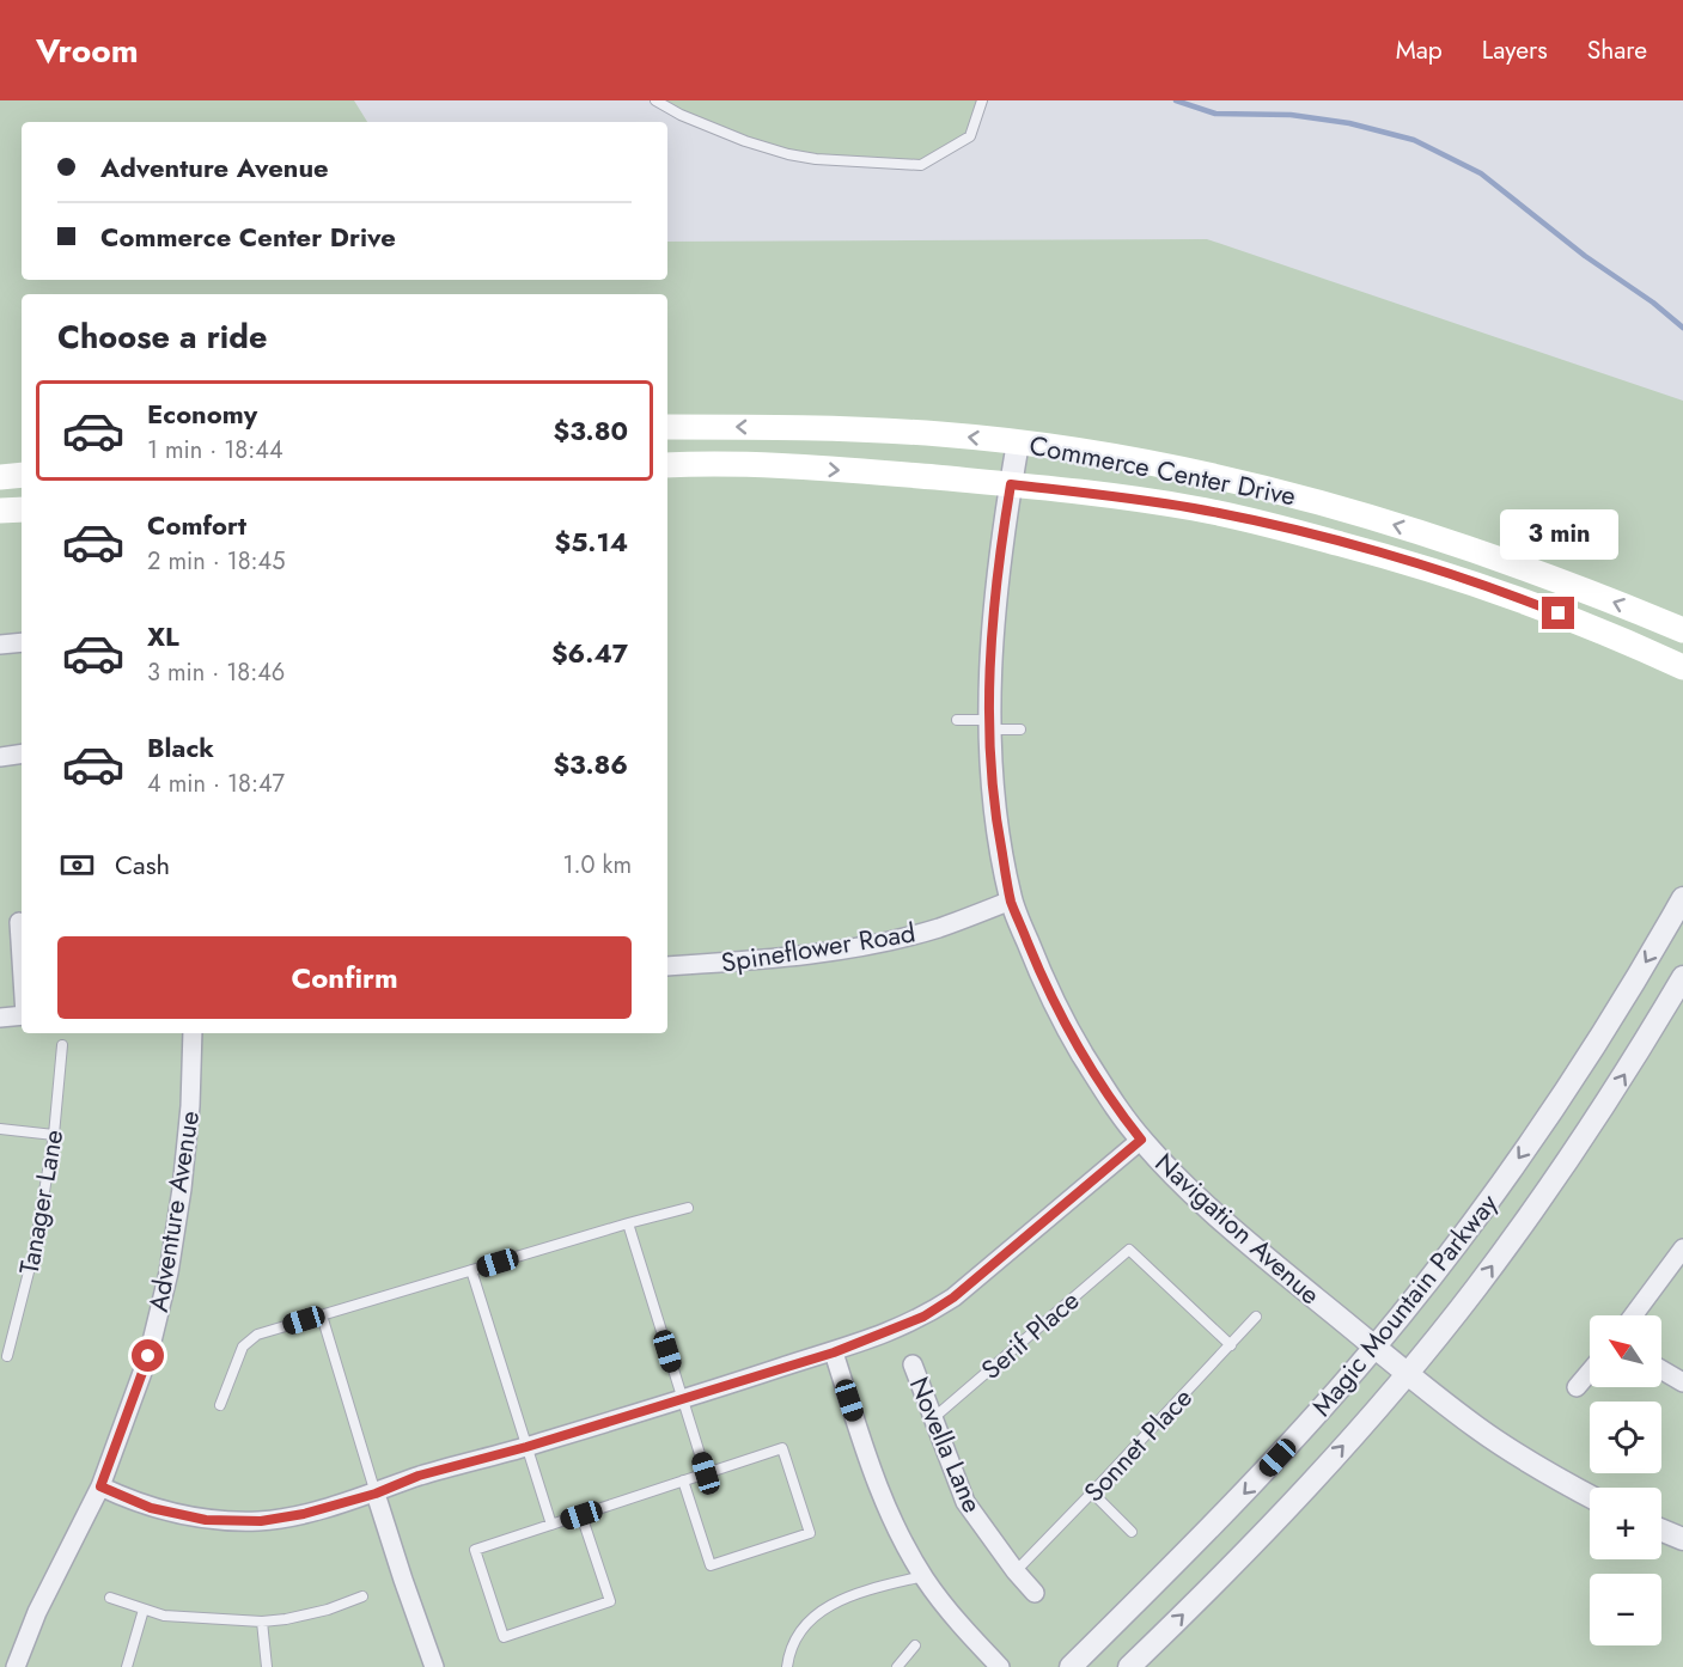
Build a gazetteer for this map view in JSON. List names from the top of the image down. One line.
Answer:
{"streets":{"main road":["Commerce Center Drive"],"street":["Spineflower Road","Adventure Avenue","Navigation Avenue","Magic Mountain Parkway","Novella Lane"],"lane":["Tanager Lane","Serif Place","Sonnet Place"]},"crossings":[["Commerce Center Drive","Navigation Avenue"],["Spineflower Road","Navigation Avenue"],["Navigation Avenue","Magic Mountain Parkway"],["Serif Place","Novella Lane"],["Serif Place","Sonnet Place"],["Novella Lane","Sonnet Place"]],"north":"top left","page":{"header":"Vroom","nav":["Map","Layers","Share"],"banner":["Adventure Avenue","Commerce Center Drive"],"heading":"Choose a ride","list":[{"name":"Economy","note":"1 min · 18:44","value":"$3.80"},{"name":"Comfort","note":"2 min · 18:45","value":"$5.14"},{"name":"XL","note":"3 min · 18:46","value":"$6.47"},{"name":"Black","note":"4 min · 18:47","value":"$3.86"}],"bubble":"3 min","pay":["Cash","1.0 km"],"buttons":"Confirm","map_buttons":["+","−"]}}
